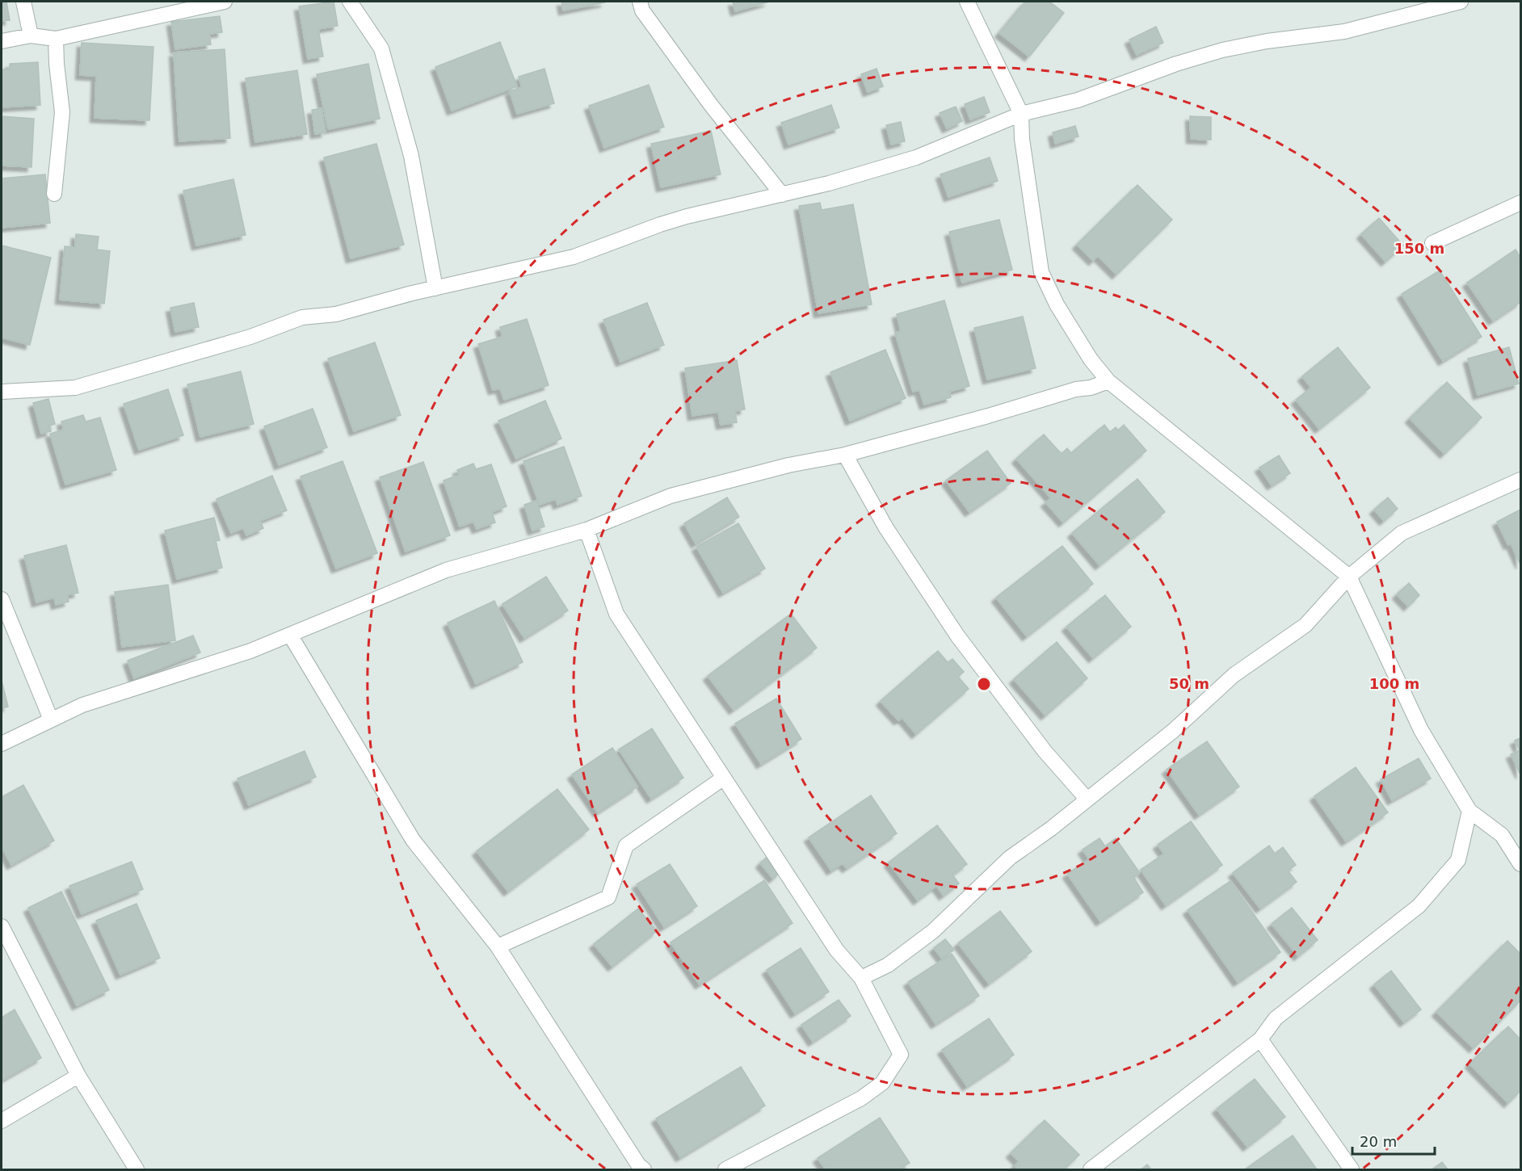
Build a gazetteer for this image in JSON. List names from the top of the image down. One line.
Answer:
{"scale_bar":"20 m","rings":["150 m","50 m","100 m"]}
